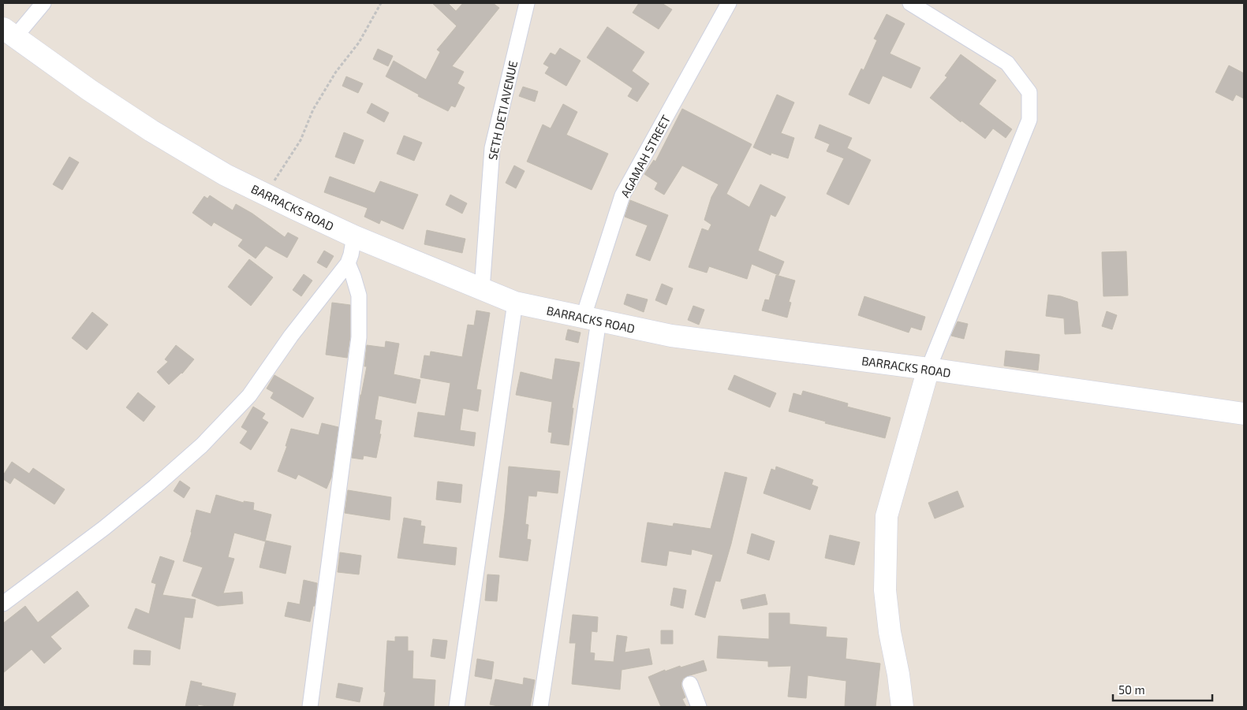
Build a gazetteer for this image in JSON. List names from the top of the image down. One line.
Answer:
{"streets":{"street":["SETH DETI AVENUE","AGAMAH STREET","BARRACKS ROAD"]},"crossings":[["SETH DETI AVENUE","BARRACKS ROAD"],["AGAMAH STREET","BARRACKS ROAD"]],"scale_bar":"50 m"}
